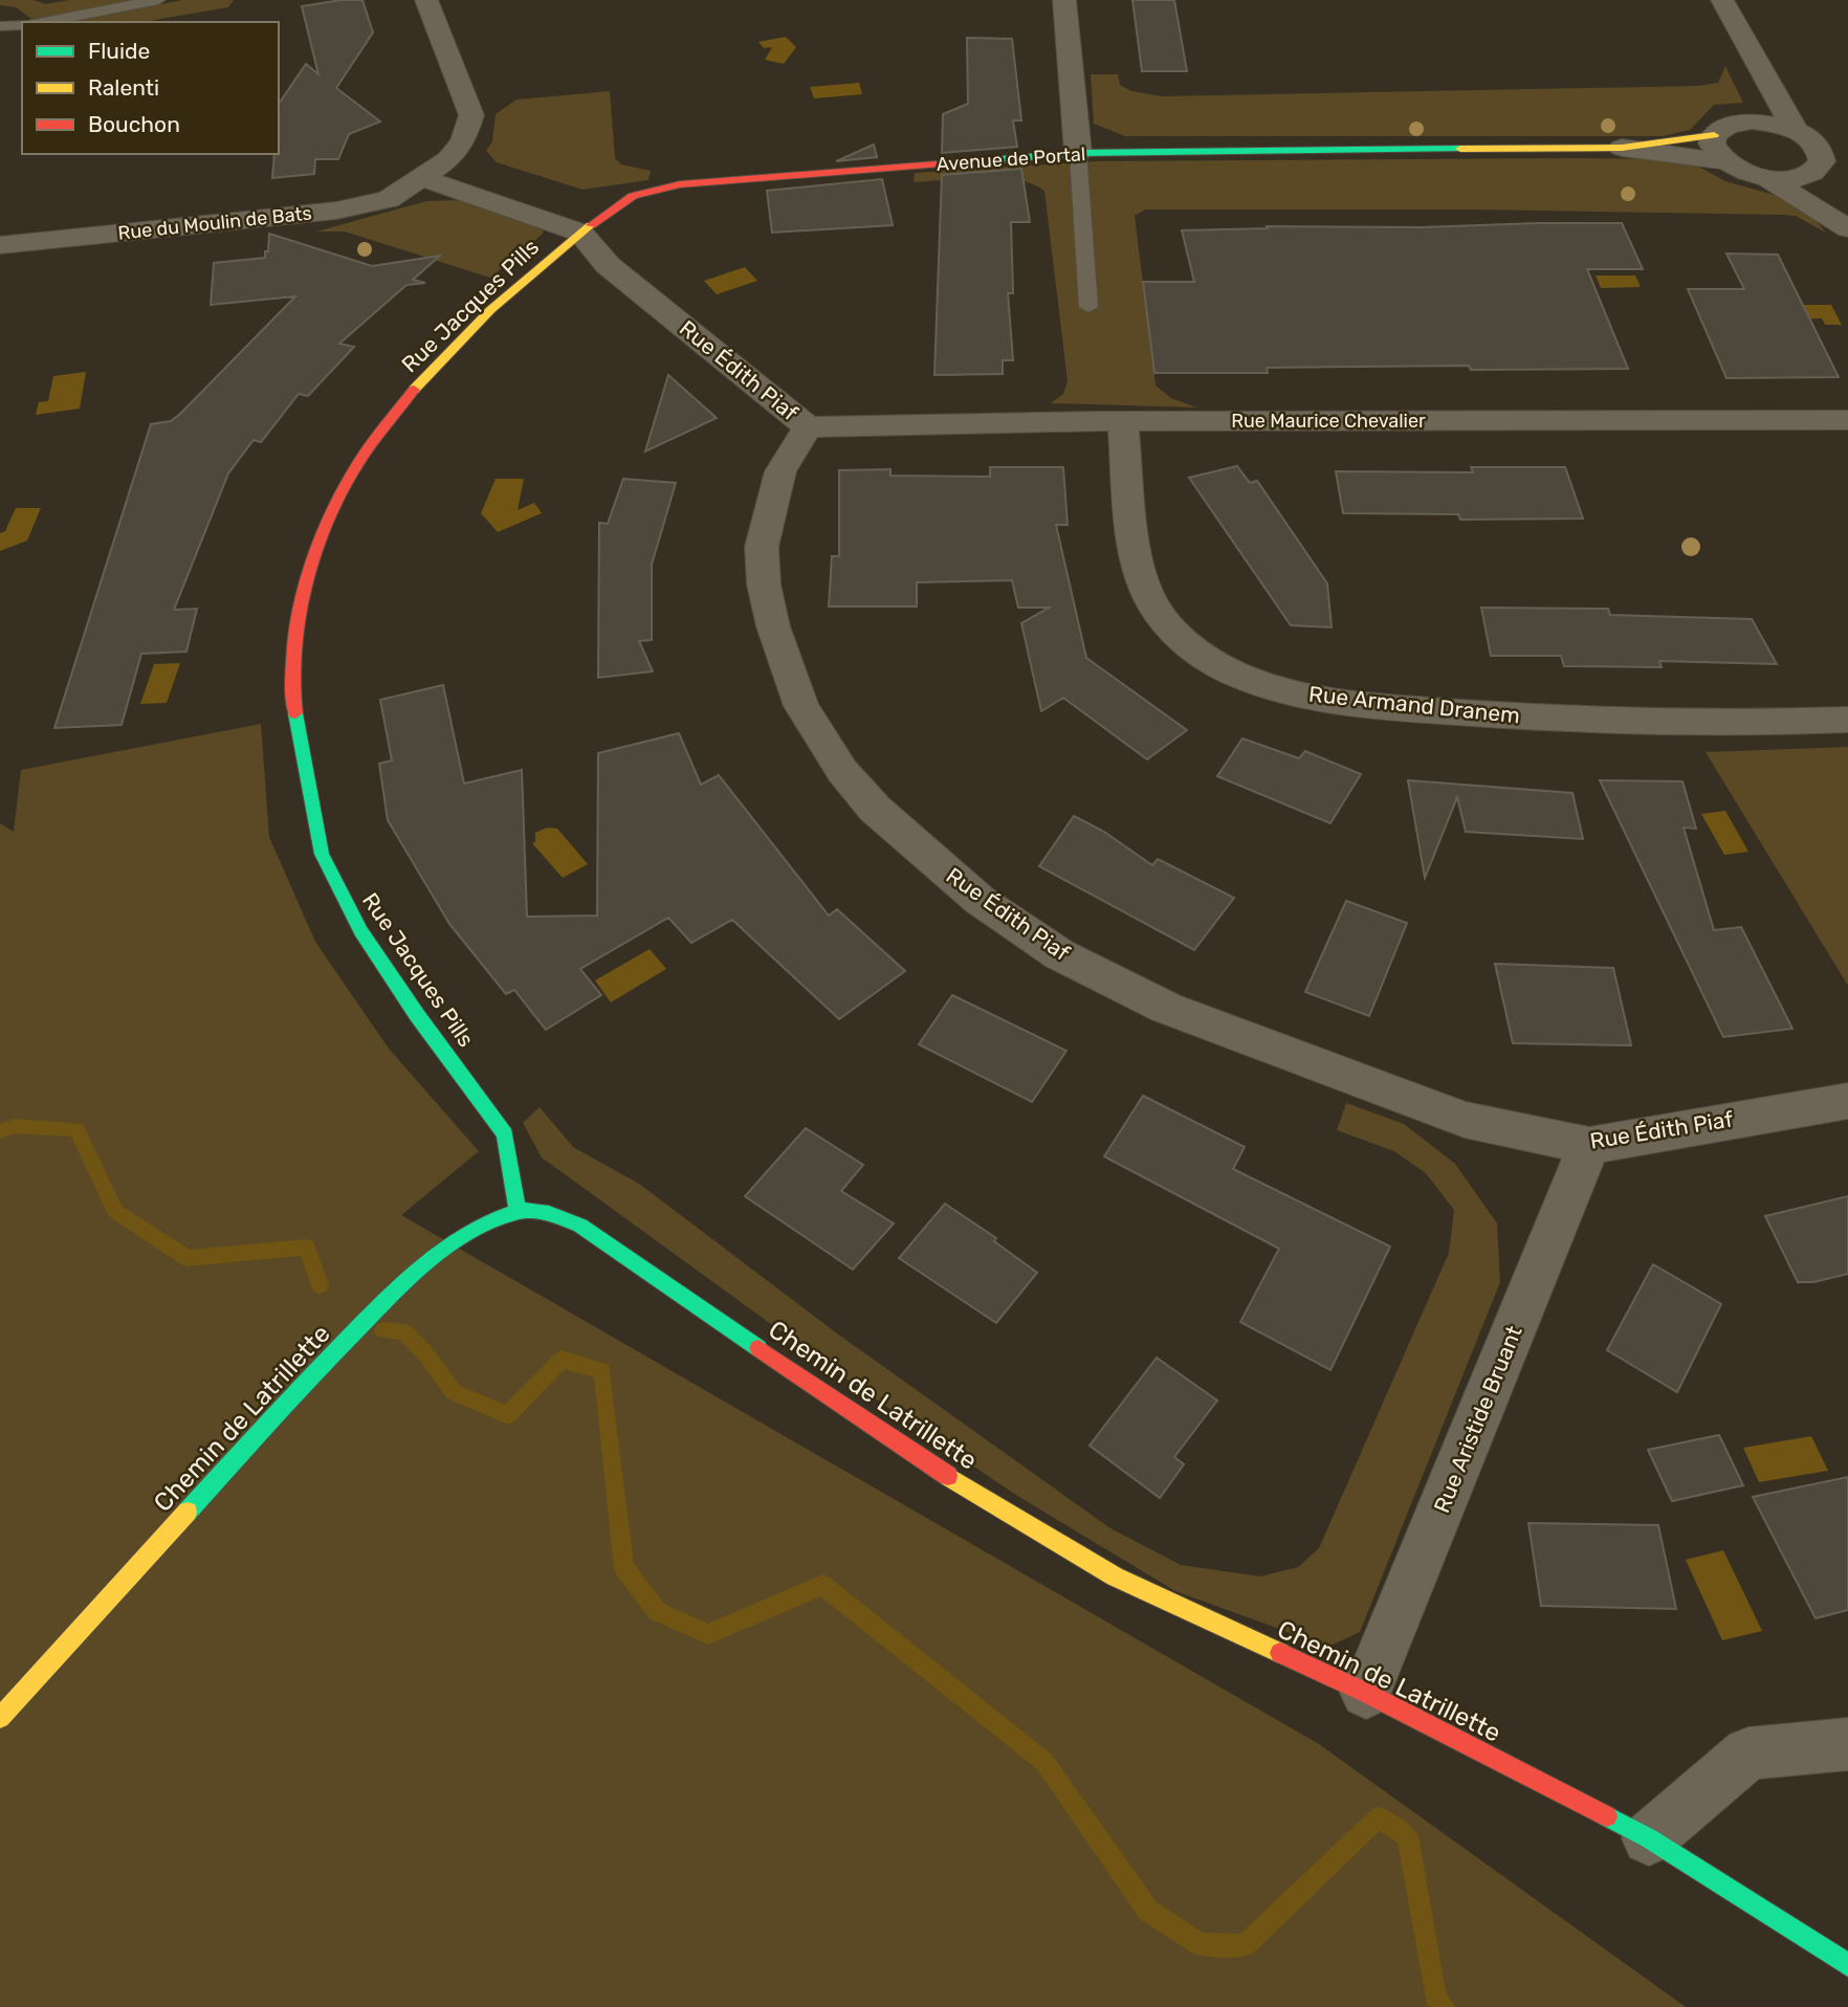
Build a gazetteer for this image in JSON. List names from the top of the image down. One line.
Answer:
{"streets":{"street":["Avenue de Portal","Rue du Moulin de Bats","Rue Jacques Pills","Rue Édith Piaf","Rue Maurice Chevalier","Rue Armand Dranem","Chemin de Latrillette","Rue Aristide Bruant"]},"crossings":[["Avenue de Portal","Rue Jacques Pills"],["Avenue de Portal","Rue Édith Piaf"],["Rue Jacques Pills","Rue Édith Piaf"],["Rue Jacques Pills","Chemin de Latrillette"],["Rue Édith Piaf","Rue Maurice Chevalier"],["Rue Édith Piaf","Rue Aristide Bruant"],["Rue Maurice Chevalier","Rue Armand Dranem"],["Chemin de Latrillette","Rue Aristide Bruant"]],"legend":["Fluide","Ralenti","Bouchon"]}
